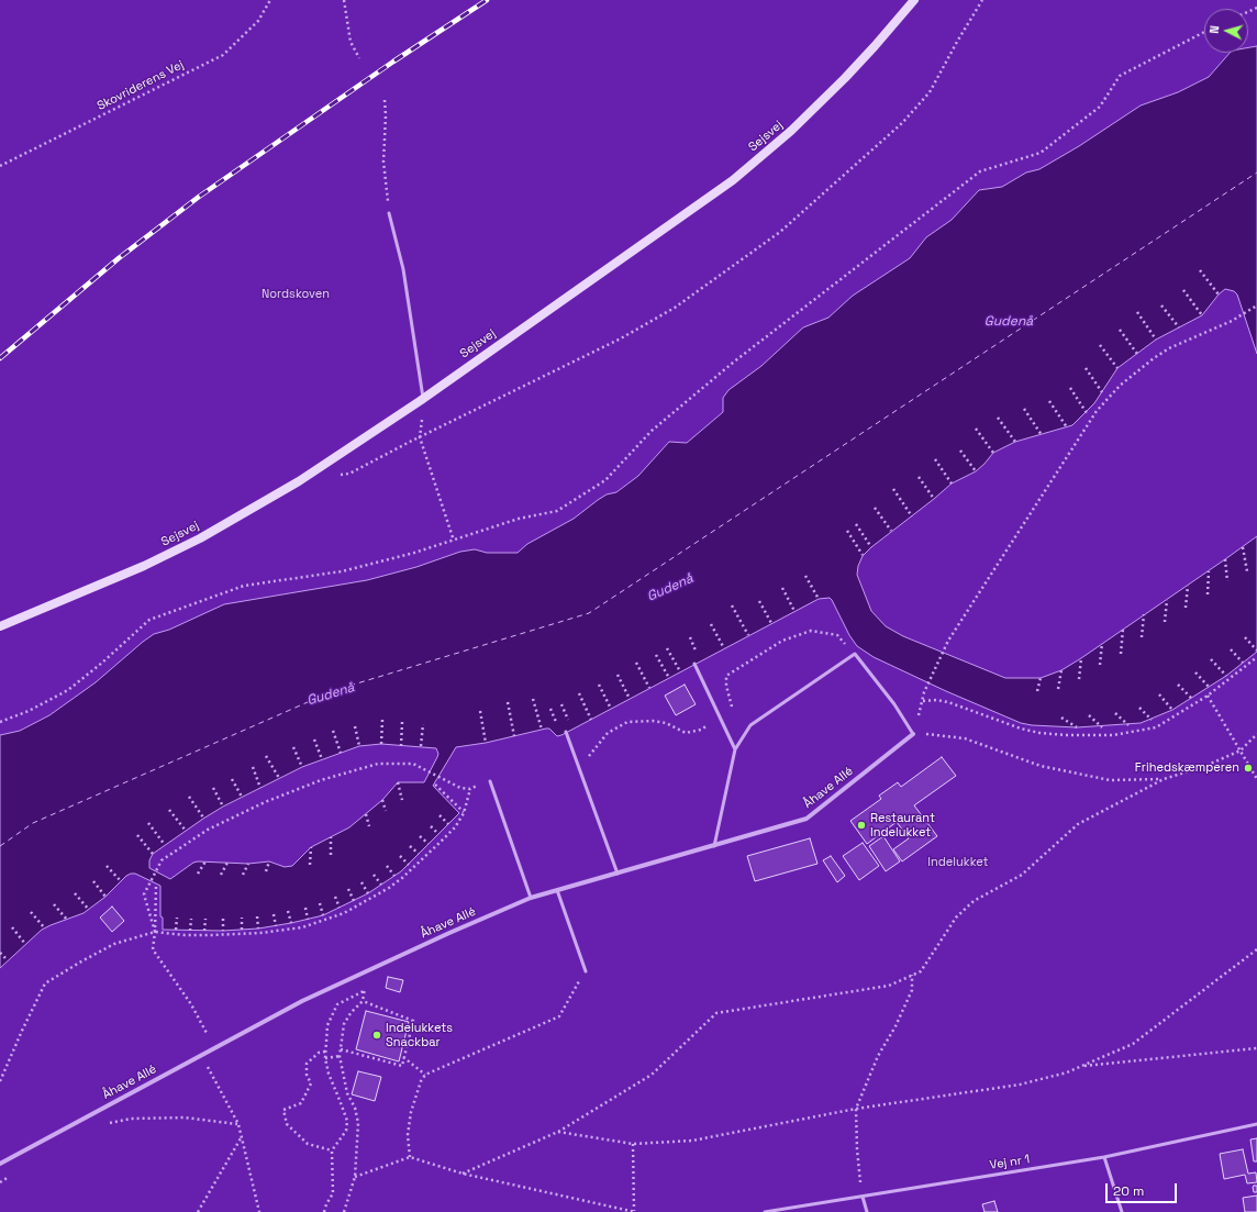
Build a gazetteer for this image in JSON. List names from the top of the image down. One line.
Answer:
{"streets":{"street":["Sejsvej","Åhave Allé"],"lane":["Vej nr 1"],"path":["Skovriderens Vej"]},"water":["Gudenå"],"parks":["Nordskoven","Indelukket"],"places":["Frihedskæmperen","Restaurant Indelukket","Indelukkets Snackbar"],"scale_bar":"20 m","north":"left"}
